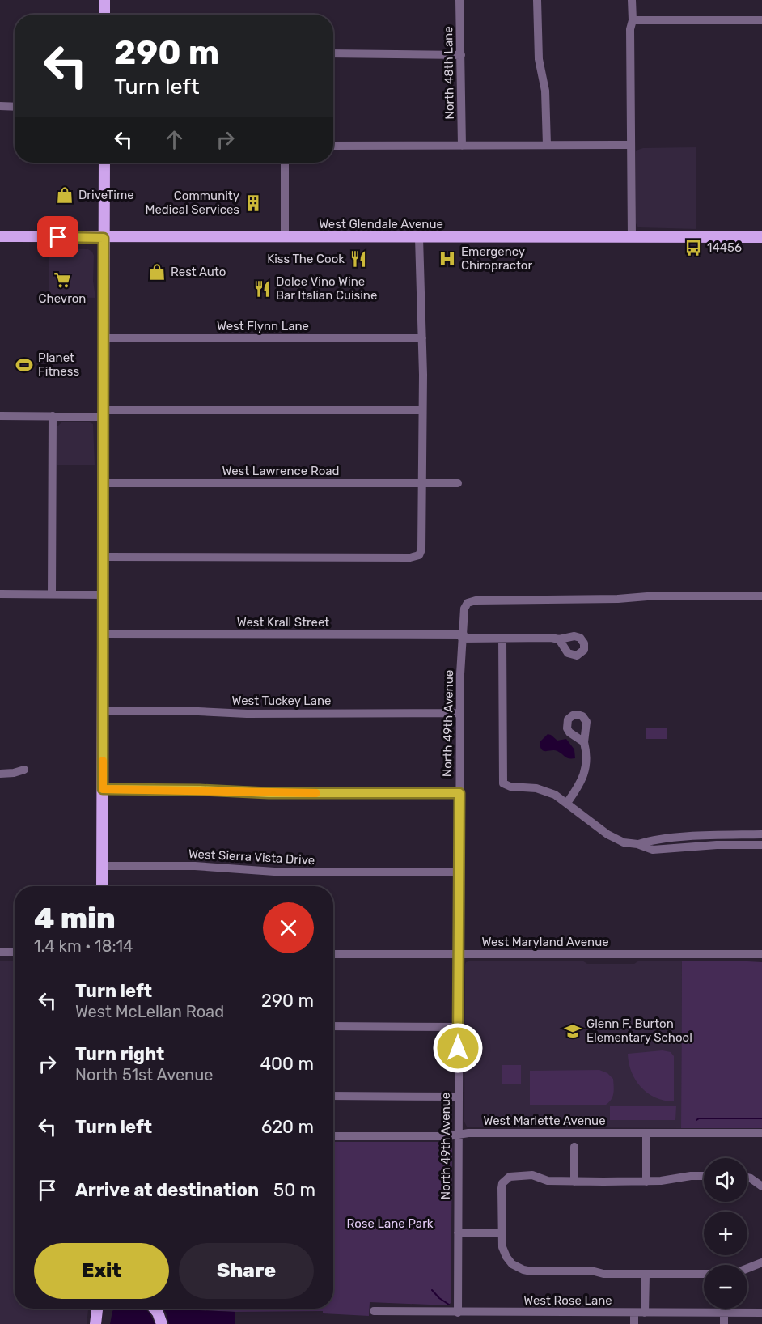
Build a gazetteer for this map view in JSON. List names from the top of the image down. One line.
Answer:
{"streets":{"main road":["West Glendale Avenue"],"street":["North 48th Lane","West Flynn Lane","West Lawrence Road","West Krall Street","West Tuckey Lane","North 49th Avenue","West Sierra Vista Drive","West Maryland Avenue","West Marlette Avenue","West Rose Lane"]},"crossings":[["West Krall Street","North 49th Avenue"],["West Tuckey Lane","North 49th Avenue"],["North 49th Avenue","West Sierra Vista Drive"],["North 49th Avenue","West Maryland Avenue"],["North 49th Avenue","West Marlette Avenue"],["North 49th Avenue","West Rose Lane"]],"parks":["Rose Lane Park"],"places":{"shop":["DriveTime","Rest Auto"],"building":["Community Medical Services"],"bus stop":["14456"],"restaurant":["Kiss The Cook","Dolce Vino Wine Bar Italian Cuisine"],"hospital":["Emergency Chiropractor"],"supermarket":["Chevron"],"sports":["Planet Fitness"],"school or university":["Glenn F. Burton Elementary School"]},"page":{"turn":["290 m","Turn left"],"heading":["4 min","1.4 km · 18:14"],"list":[{"name":"Turn left","note":"West McLellan Road","value":"290 m"},{"name":"Turn right","note":"North 51st Avenue","value":"400 m"},{"name":"Turn left","value":"620 m"},{"name":"Arrive at destination","value":"50 m"}],"map_buttons":["+","−"],"buttons":["Exit","Share"]}}
